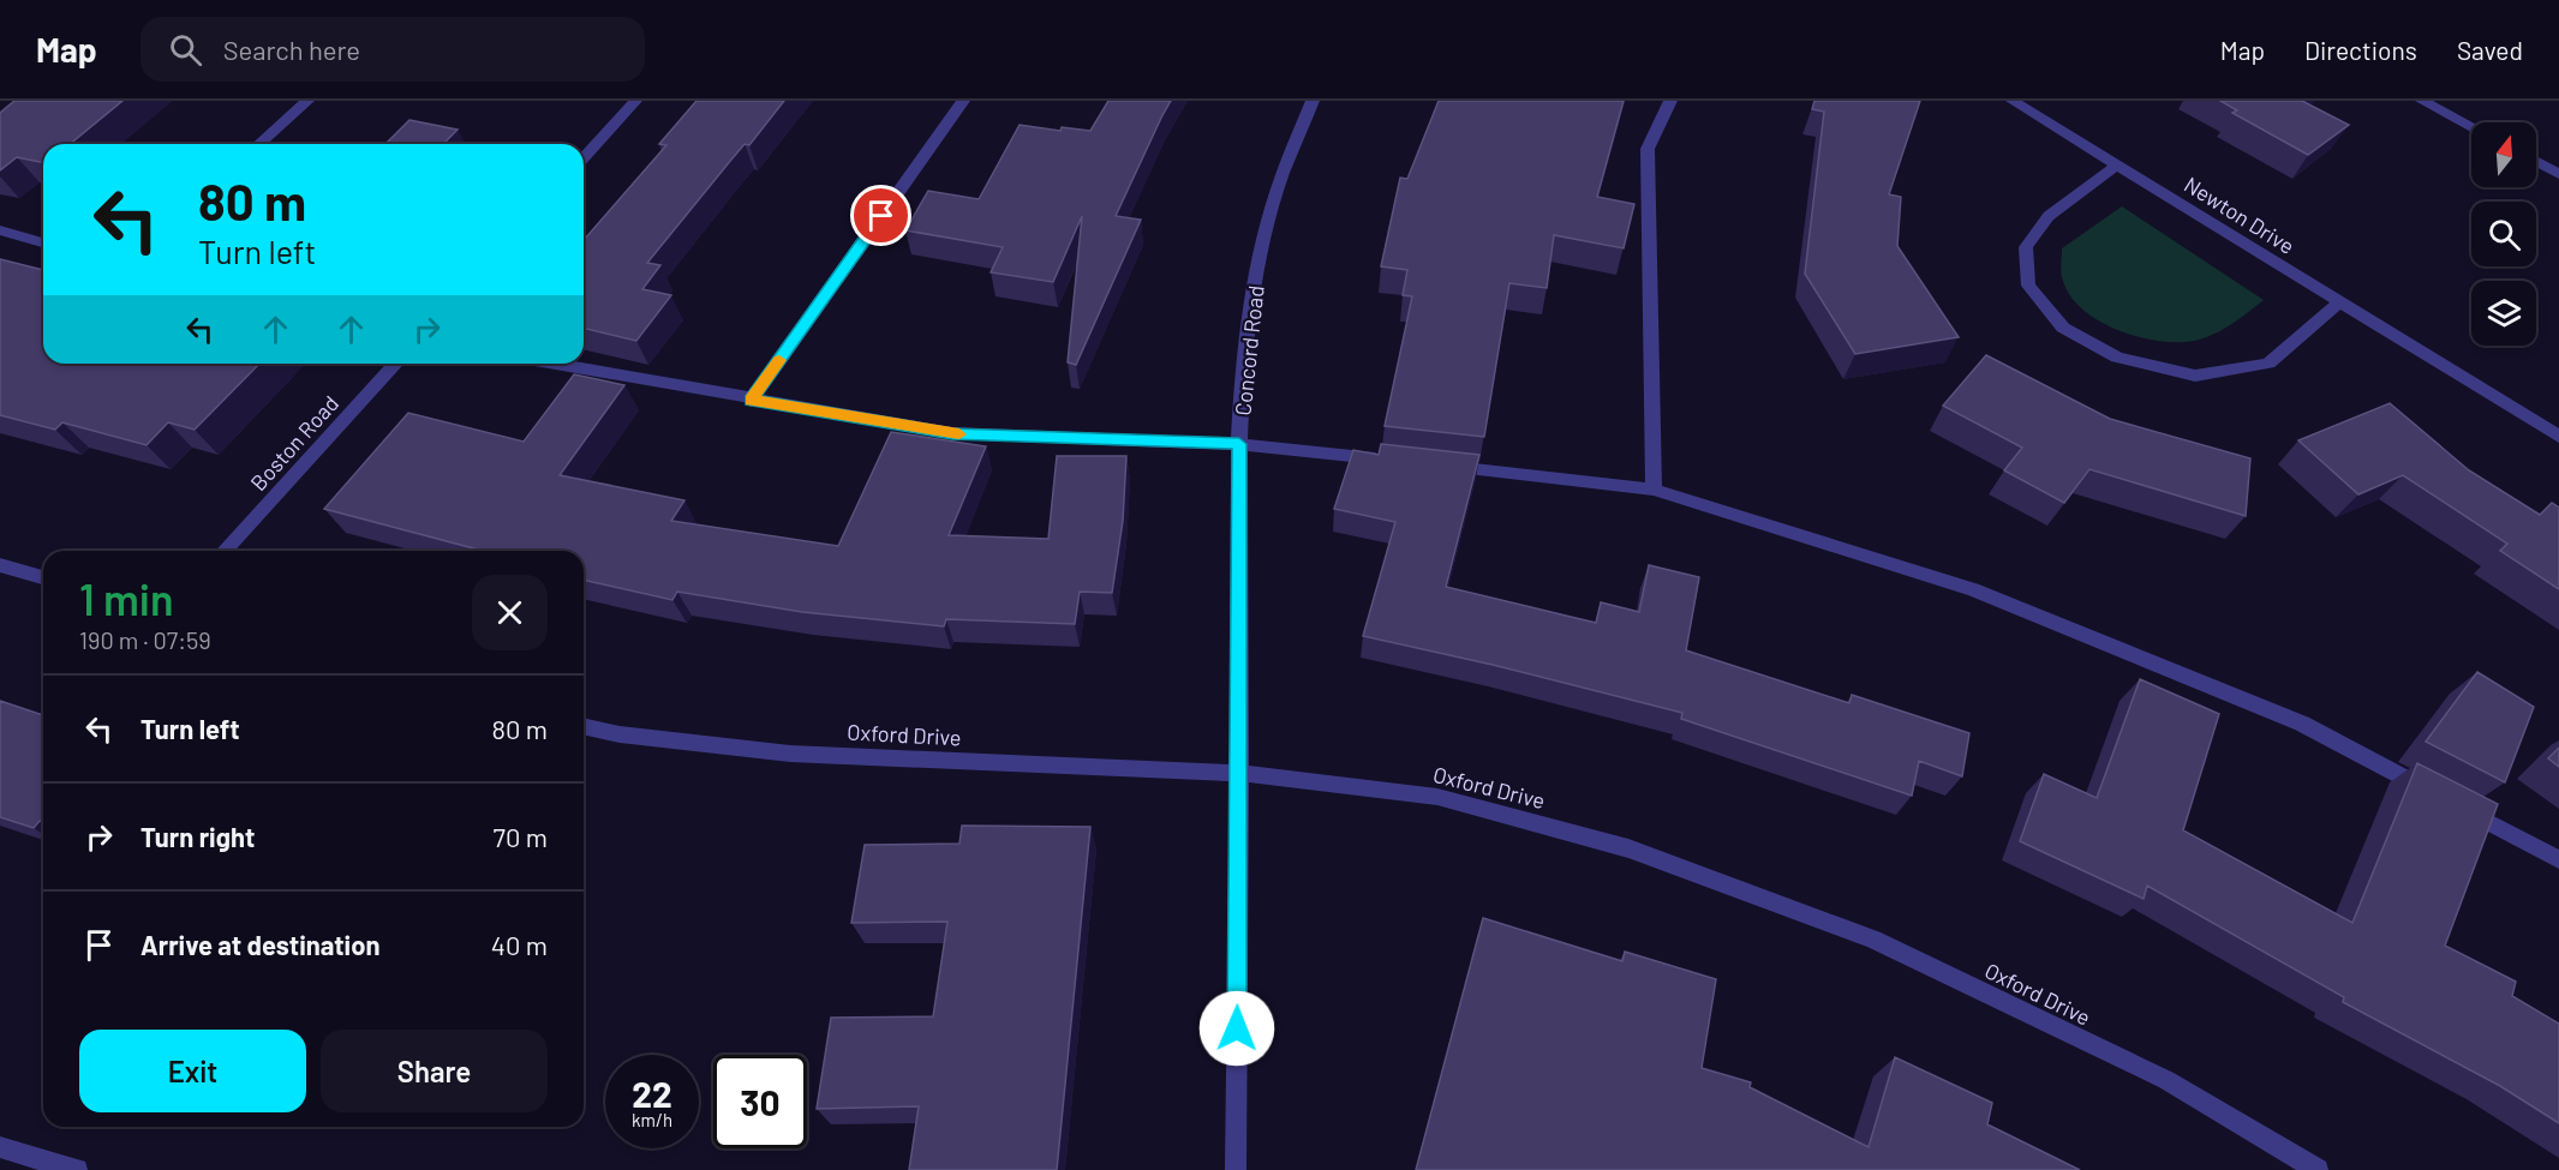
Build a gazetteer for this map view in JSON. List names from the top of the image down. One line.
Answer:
{"streets":{"street":["Newton Drive","Concord Road","Boston Road","Oxford Drive"]},"crossings":[["Concord Road","Oxford Drive"]],"north":"top","page":{"header":"Map","search":"Search here","nav":["Map","Directions","Saved"],"turn":["80 m","Turn left"],"heading":["1 min","190 m · 07:59"],"list":[{"name":"Turn left","value":"80 m"},{"name":"Turn right","value":"70 m"},{"name":"Arrive at destination","value":"40 m"}],"buttons":["Exit","Share"],"speed":"22 km/h","limit":"30"}}
